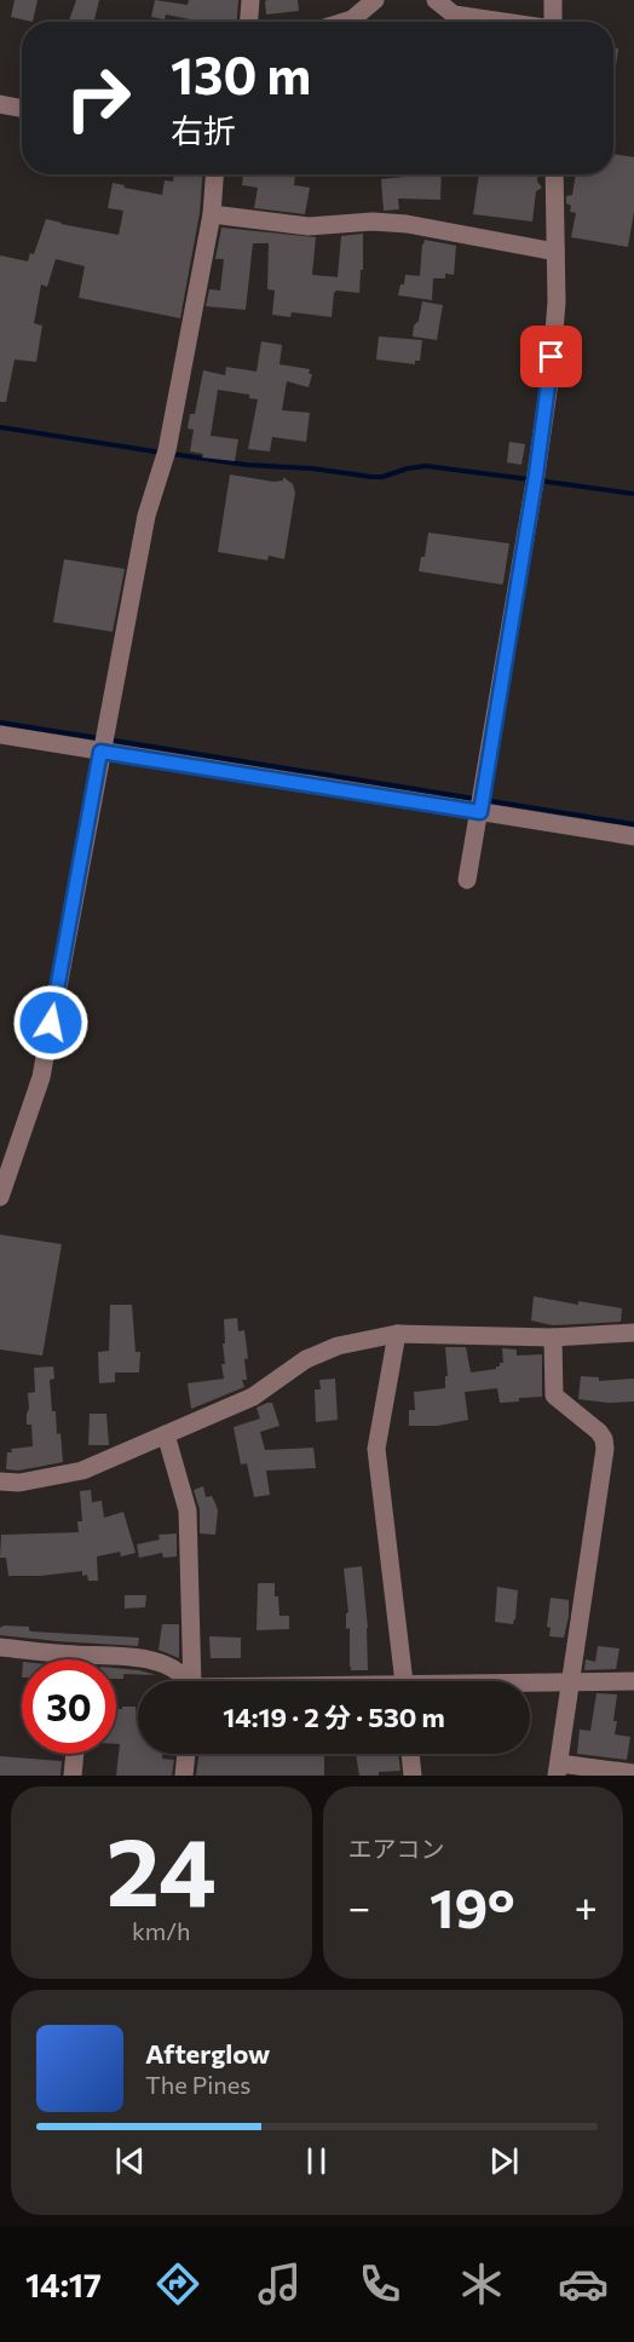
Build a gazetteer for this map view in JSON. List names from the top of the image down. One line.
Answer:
{"page":{"turn":["130 m","右折"],"limit":"30","trip":"14:19 · 2 分 · 530 m","tile":[["24","km/h"],"エアコン"],"heat":["−","19°","+"],"song":["Afterglow","The Pines"],"tabs":"14:17"}}
